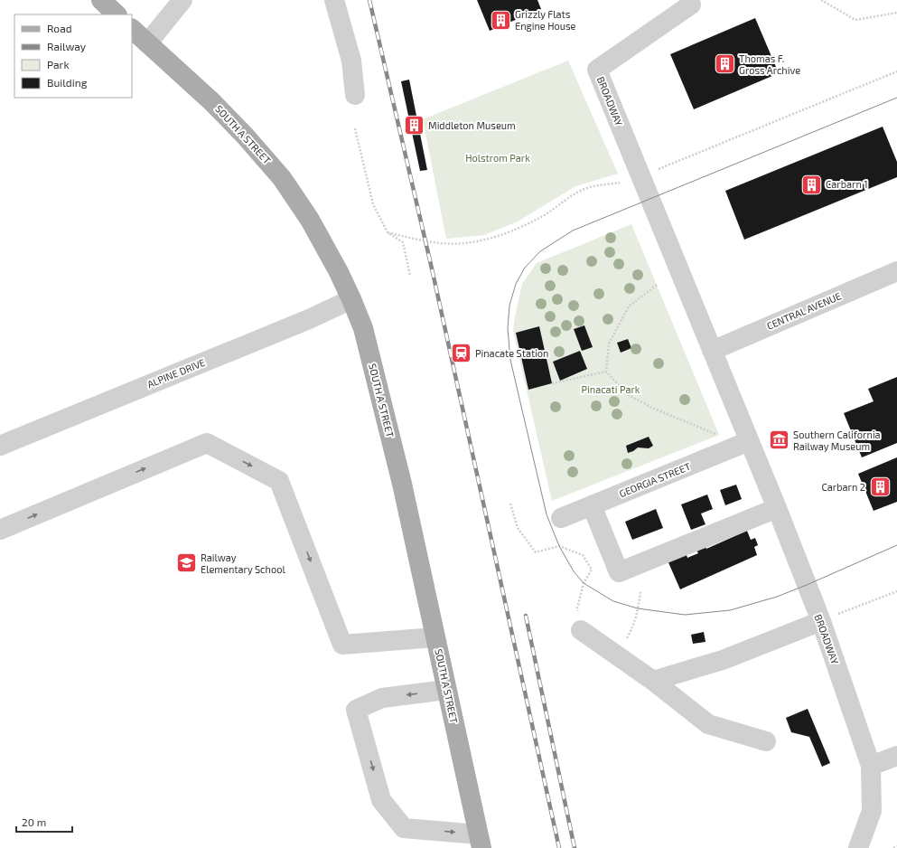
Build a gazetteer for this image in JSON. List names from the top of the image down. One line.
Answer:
{"streets":{"main road":["SOUTH A STREET"],"street":["BROADWAY","CENTRAL AVENUE","ALPINE DRIVE","GEORGIA STREET"]},"crossings":[["BROADWAY","CENTRAL AVENUE"],["BROADWAY","GEORGIA STREET"],["SOUTH A STREET","ALPINE DRIVE"]],"parks":["Holstrom Park","Pinacati Park"],"places":{"building":["Grizzly Flats Engine House","Thomas F. Gross Archive","Middleton Museum","Carbarn 1","Carbarn 2"],"station":["Pinacate Station"],"museum":["Southern California Railway Museum"],"school or university":["Railway Elementary School"]},"legend":["Road","Railway","Park","Building"],"scale_bar":"20 m"}
